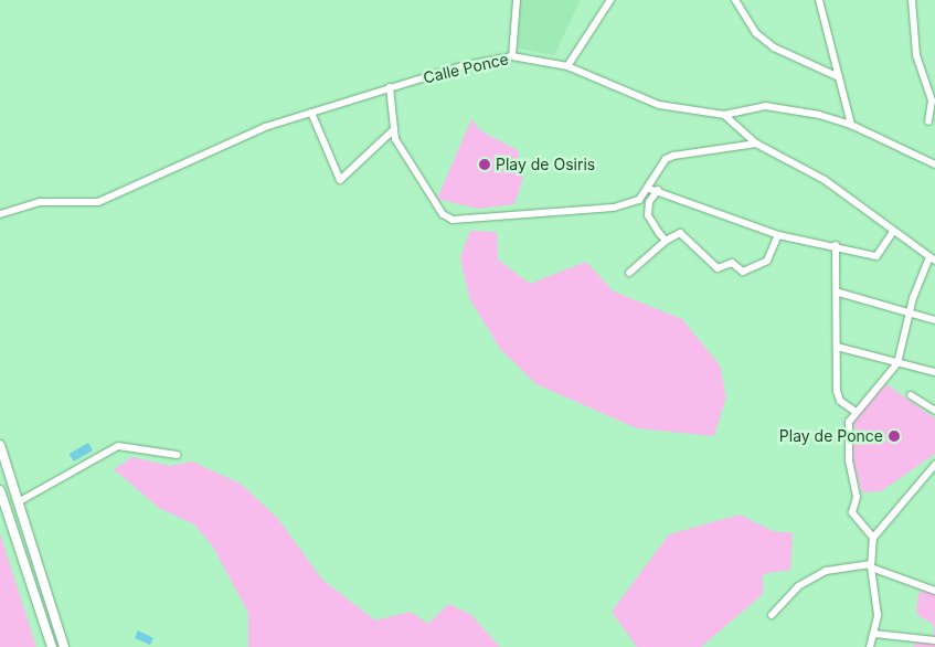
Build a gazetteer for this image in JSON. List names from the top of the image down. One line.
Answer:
{"streets":{"street":["Calle Ponce"]},"places":["Play de Osiris","Play de Ponce"]}
